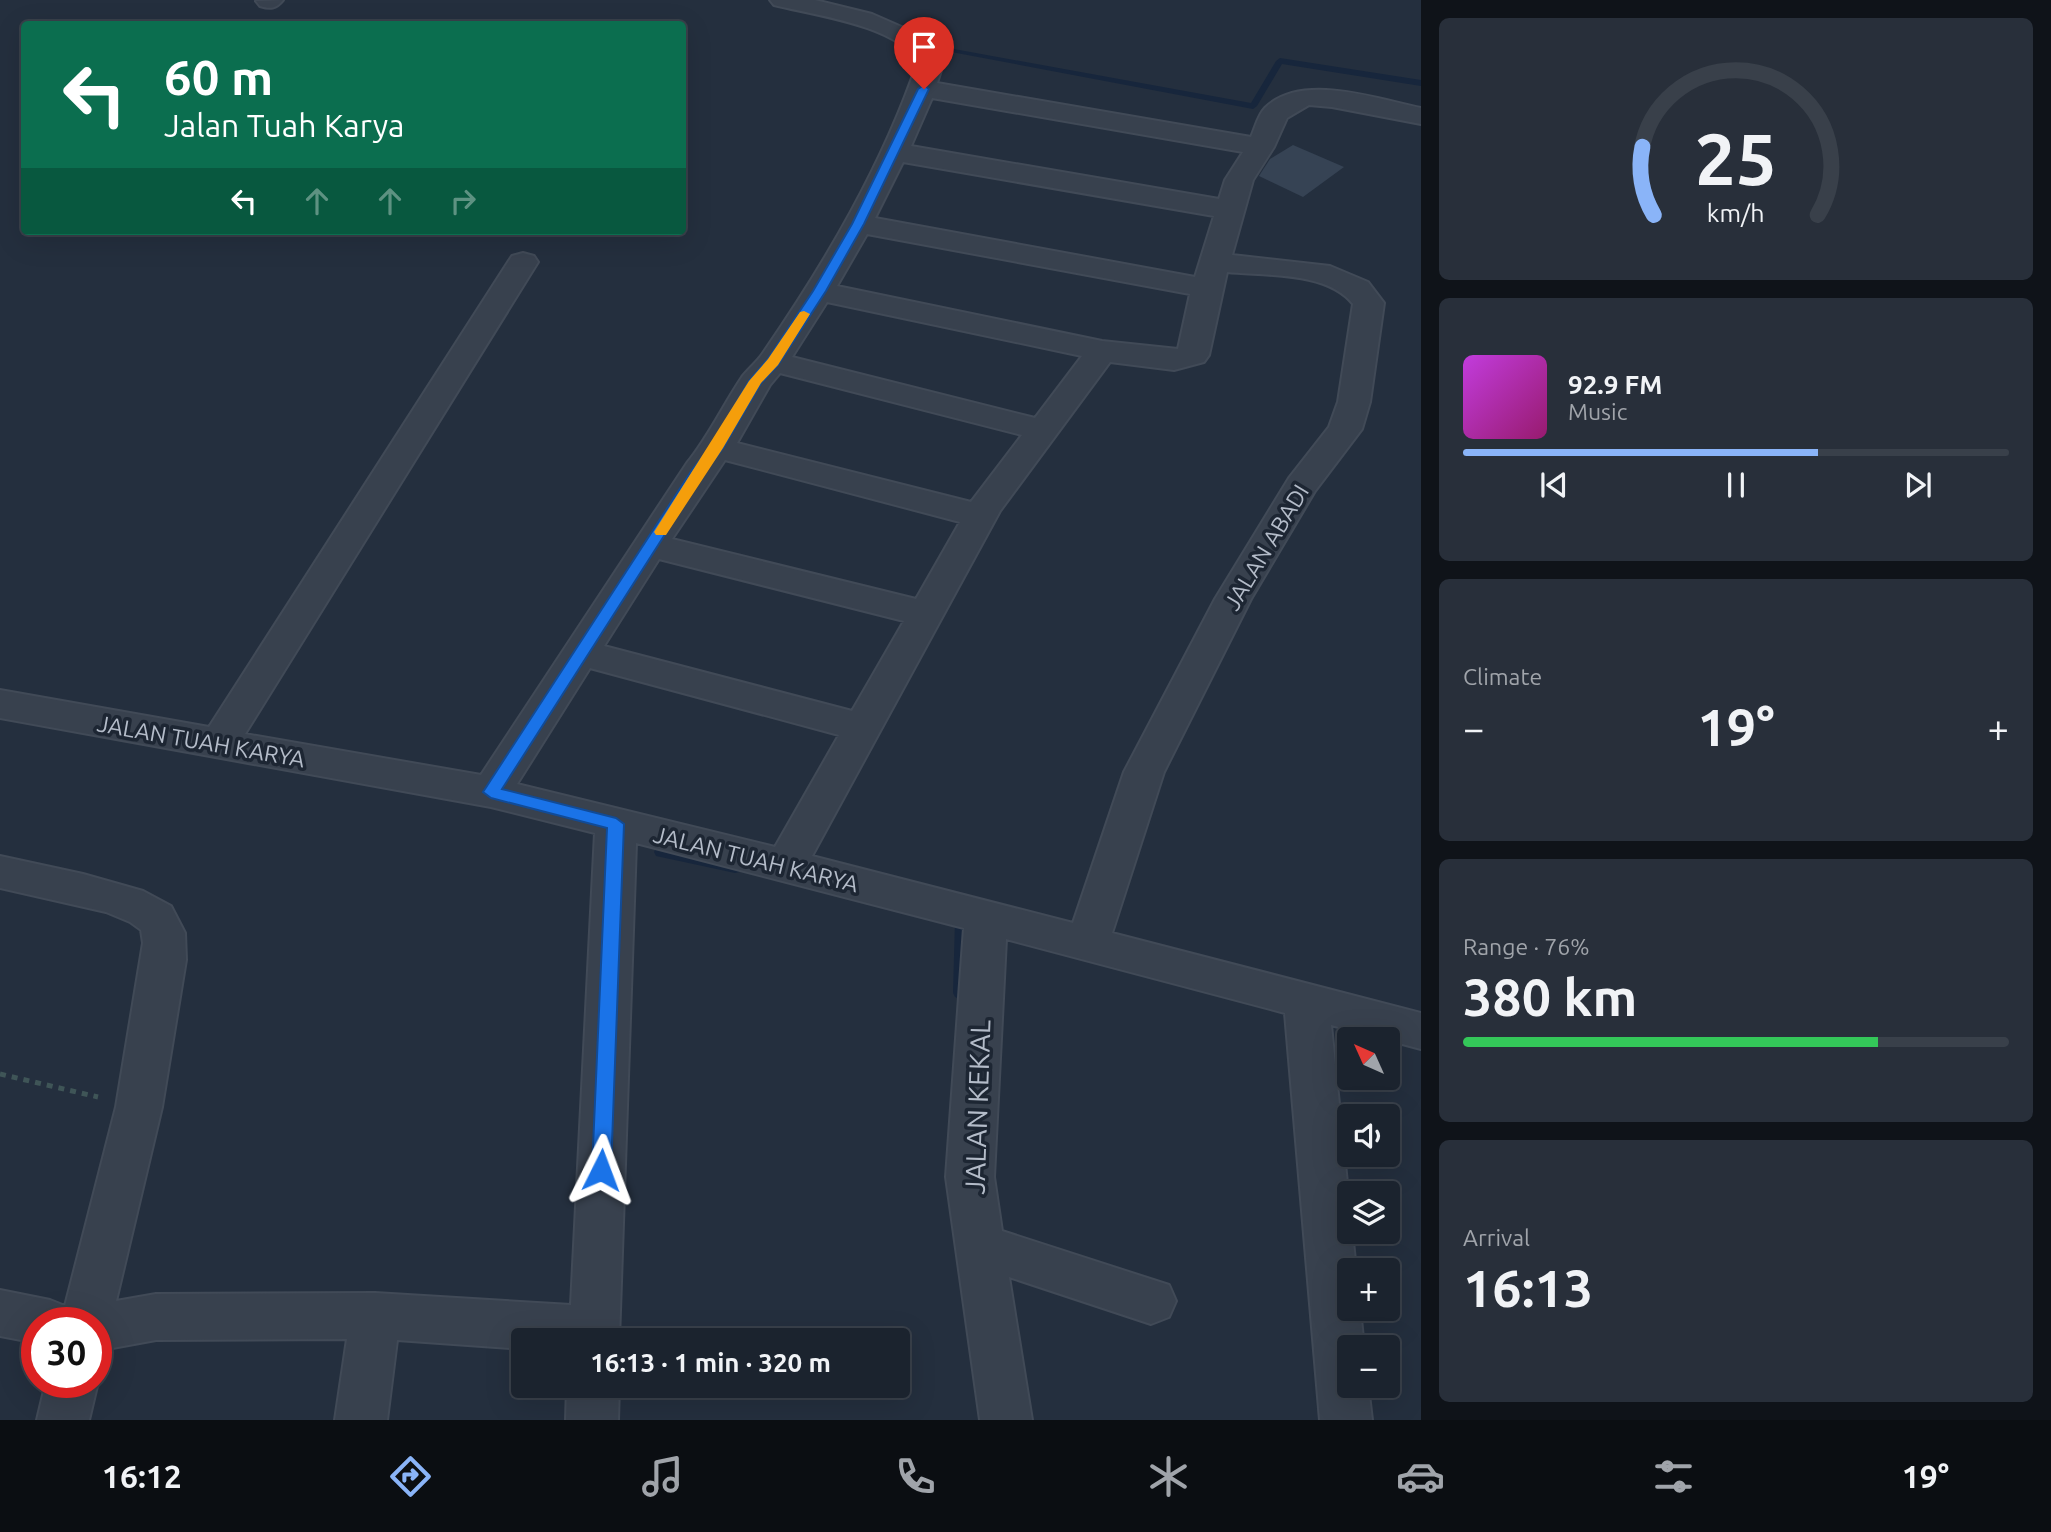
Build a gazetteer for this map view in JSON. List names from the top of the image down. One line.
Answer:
{"streets":{"street":["JALAN ABADI","JALAN TUAH KARYA","JALAN KEKAL"]},"crossings":[["JALAN ABADI","JALAN TUAH KARYA"],["JALAN TUAH KARYA","JALAN KEKAL"]],"north":"top left","page":{"turn":["60 m","Jalan Tuah Karya"],"song":["92.9 FM","Music"],"tile":["Climate",["Range · 76%","380 km"],["Arrival","16:13"]],"heat":["−","19°","+"],"map_buttons":["+","−"],"limit":"30","trip":"16:13 · 1 min · 320 m","tabs":["16:12","19°"],"gauge":["25","km/h"]}}
